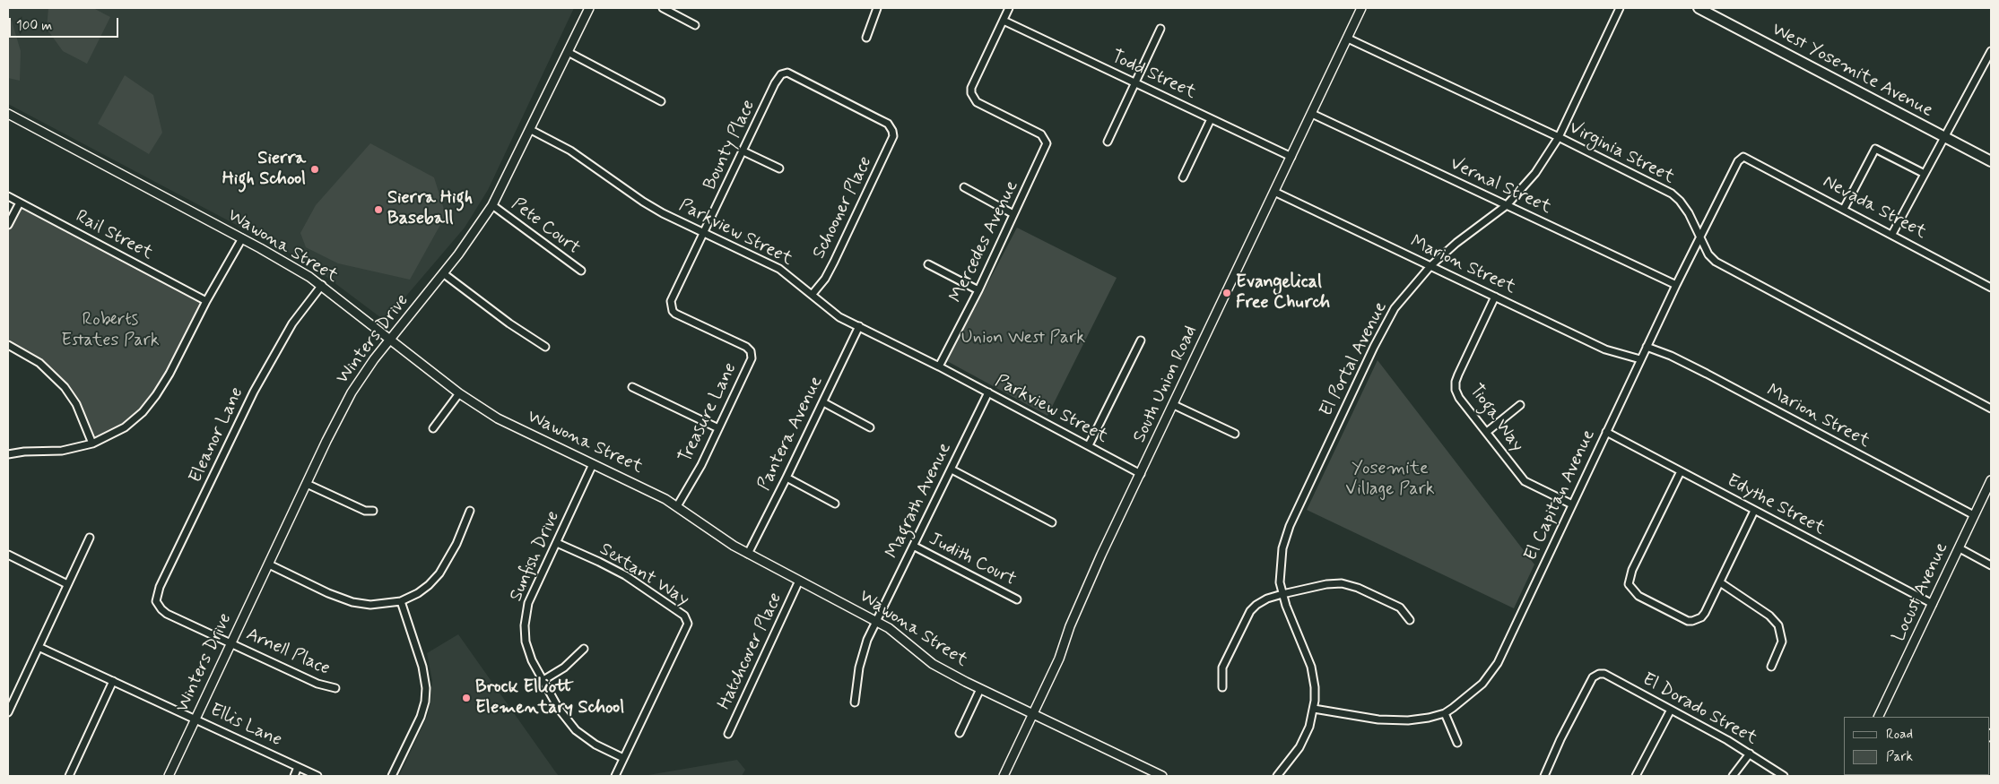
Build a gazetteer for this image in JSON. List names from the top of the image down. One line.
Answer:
{"streets":{"main road":["West Yosemite Avenue"],"street":["Todd Street","Bounty Place","Virginia Street","Vernal Street","Schooner Place","Nevada Street","Pete Court","Parkview Street","Rail Street","Mercedes Avenue","Wawona Street","Marion Street","Winters Drive","El Portal Avenue","South Union Road","Treasure Lane","Tioga Way","Pantera Avenue","Eleanor Lane","El Capitan Avenue","Magrath Avenue","Edythe Street","Sunfish Drive","Judith Court","Sextant Way","Locust Avenue","Hatchcover Place","Arnell Place","El Dorado Street","Ellis Lane"]},"crossings":[["Todd Street","Mercedes Avenue"],["Todd Street","South Union Road"],["Bounty Place","Schooner Place"],["Bounty Place","Parkview Street"],["Bounty Place","Treasure Lane"],["Virginia Street","El Portal Avenue"],["Virginia Street","South Union Road"],["Virginia Street","El Capitan Avenue"],["Vernal Street","El Portal Avenue"],["Vernal Street","South Union Road"],["Vernal Street","El Capitan Avenue"],["Schooner Place","Parkview Street"],["Nevada Street","El Capitan Avenue"],["Pete Court","Winters Drive"],["Parkview Street","Mercedes Avenue"],["Parkview Street","Winters Drive"],["Parkview Street","South Union Road"],["Parkview Street","Pantera Avenue"],["Parkview Street","Magrath Avenue"],["Wawona Street","Winters Drive"],["Wawona Street","South Union Road"],["Wawona Street","Treasure Lane"],["Wawona Street","Pantera Avenue"],["Wawona Street","Eleanor Lane"],["Wawona Street","Magrath Avenue"],["Wawona Street","Sunfish Drive"],["Wawona Street","Hatchcover Place"],["Marion Street","El Portal Avenue"],["Marion Street","South Union Road"],["Marion Street","Tioga Way"],["Marion Street","El Capitan Avenue"],["Marion Street","Locust Avenue"],["Winters Drive","Arnell Place"],["Winters Drive","Ellis Lane"],["El Portal Avenue","El Capitan Avenue"],["Tioga Way","El Capitan Avenue"],["Eleanor Lane","Arnell Place"],["El Capitan Avenue","Edythe Street"],["Magrath Avenue","Judith Court"],["Edythe Street","Locust Avenue"],["Sunfish Drive","Sextant Way"]],"parks":["Roberts Estates Park","Union West Park","Yosemite Village Park"],"places":["Sierra High School","Sierra High Baseball","Evangelical Free Church","Brock Elliott Elementary School"],"legend":["Road","Park"],"scale_bar":"100 m"}
